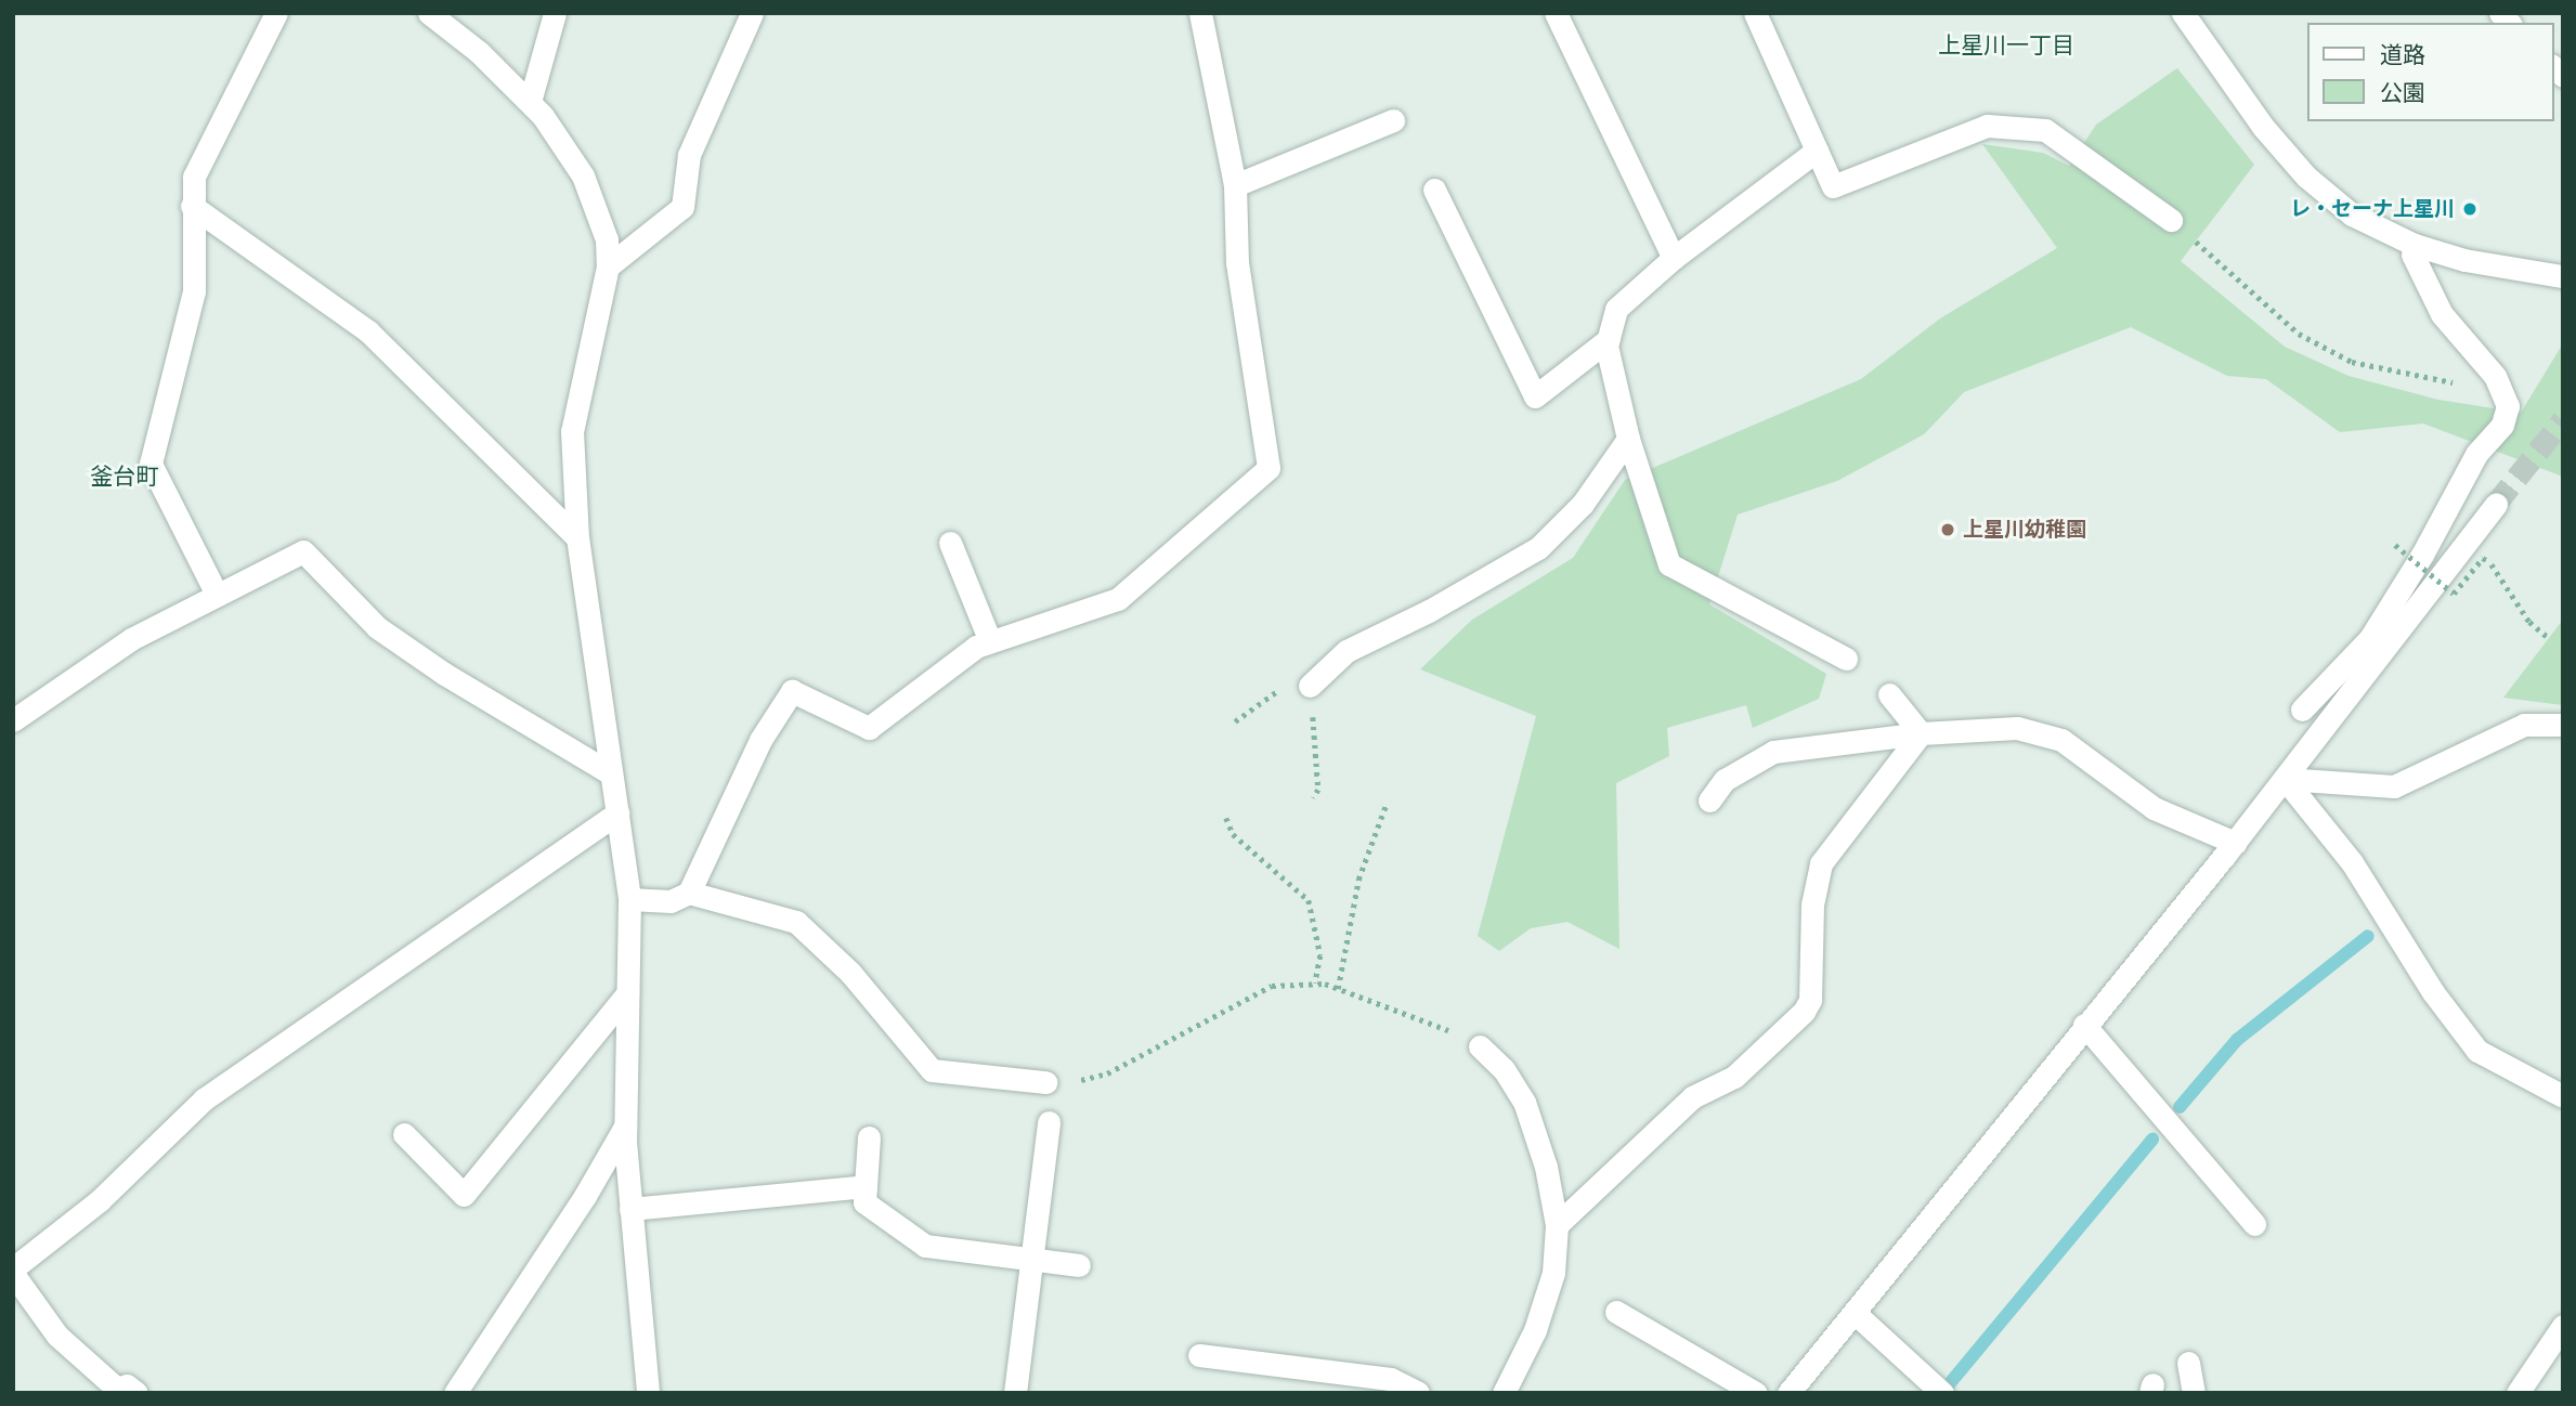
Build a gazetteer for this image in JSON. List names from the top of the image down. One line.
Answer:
{"districts":["上星川一丁目","釜台町"],"places":["レ・セーナ上星川","上星川幼稚園"],"legend":["道路","公園"]}
